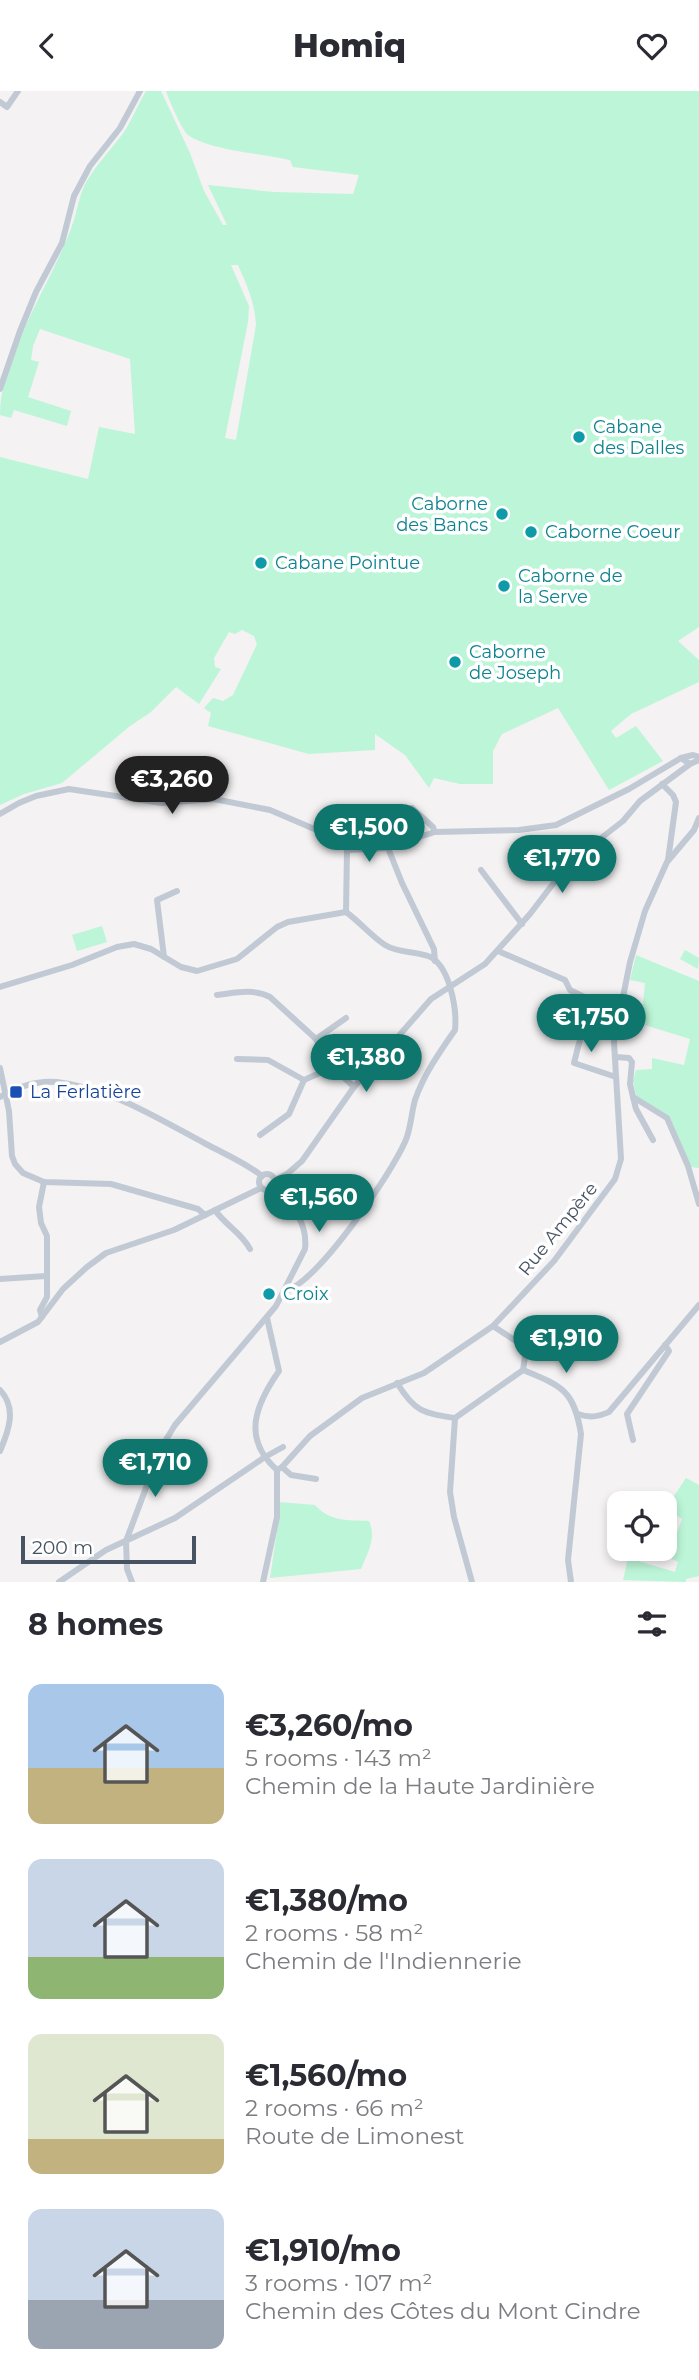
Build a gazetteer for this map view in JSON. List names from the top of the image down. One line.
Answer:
{"streets":{"street":["Rue Ampère"]},"places":{"other":["Cabane des Dalles","Caborne des Bancs","Caborne Coeur","Cabane Pointue","Caborne de la Serve","Caborne de Joseph","Croix"],"transit":["La Ferlatière"]},"scale_bar":"200 m","page":{"header":"Homiq","price":["€3,260","€1,500","€1,770","€1,750","€1,380","€1,560","€1,910","€1,710"],"scale":"200 m","heading":"8 homes","list":[{"name":"€3,260/mo","note":"5 rooms · 143 m² · Chemin de la Haute Jardinière"},{"name":"€1,380/mo","note":"2 rooms · 58 m² · Chemin de l'Indiennerie"},{"name":"€1,560/mo","note":"2 rooms · 66 m² · Route de Limonest"},{"name":"€1,910/mo","note":"3 rooms · 107 m² · Chemin des Côtes du Mont Cindre"}]}}
